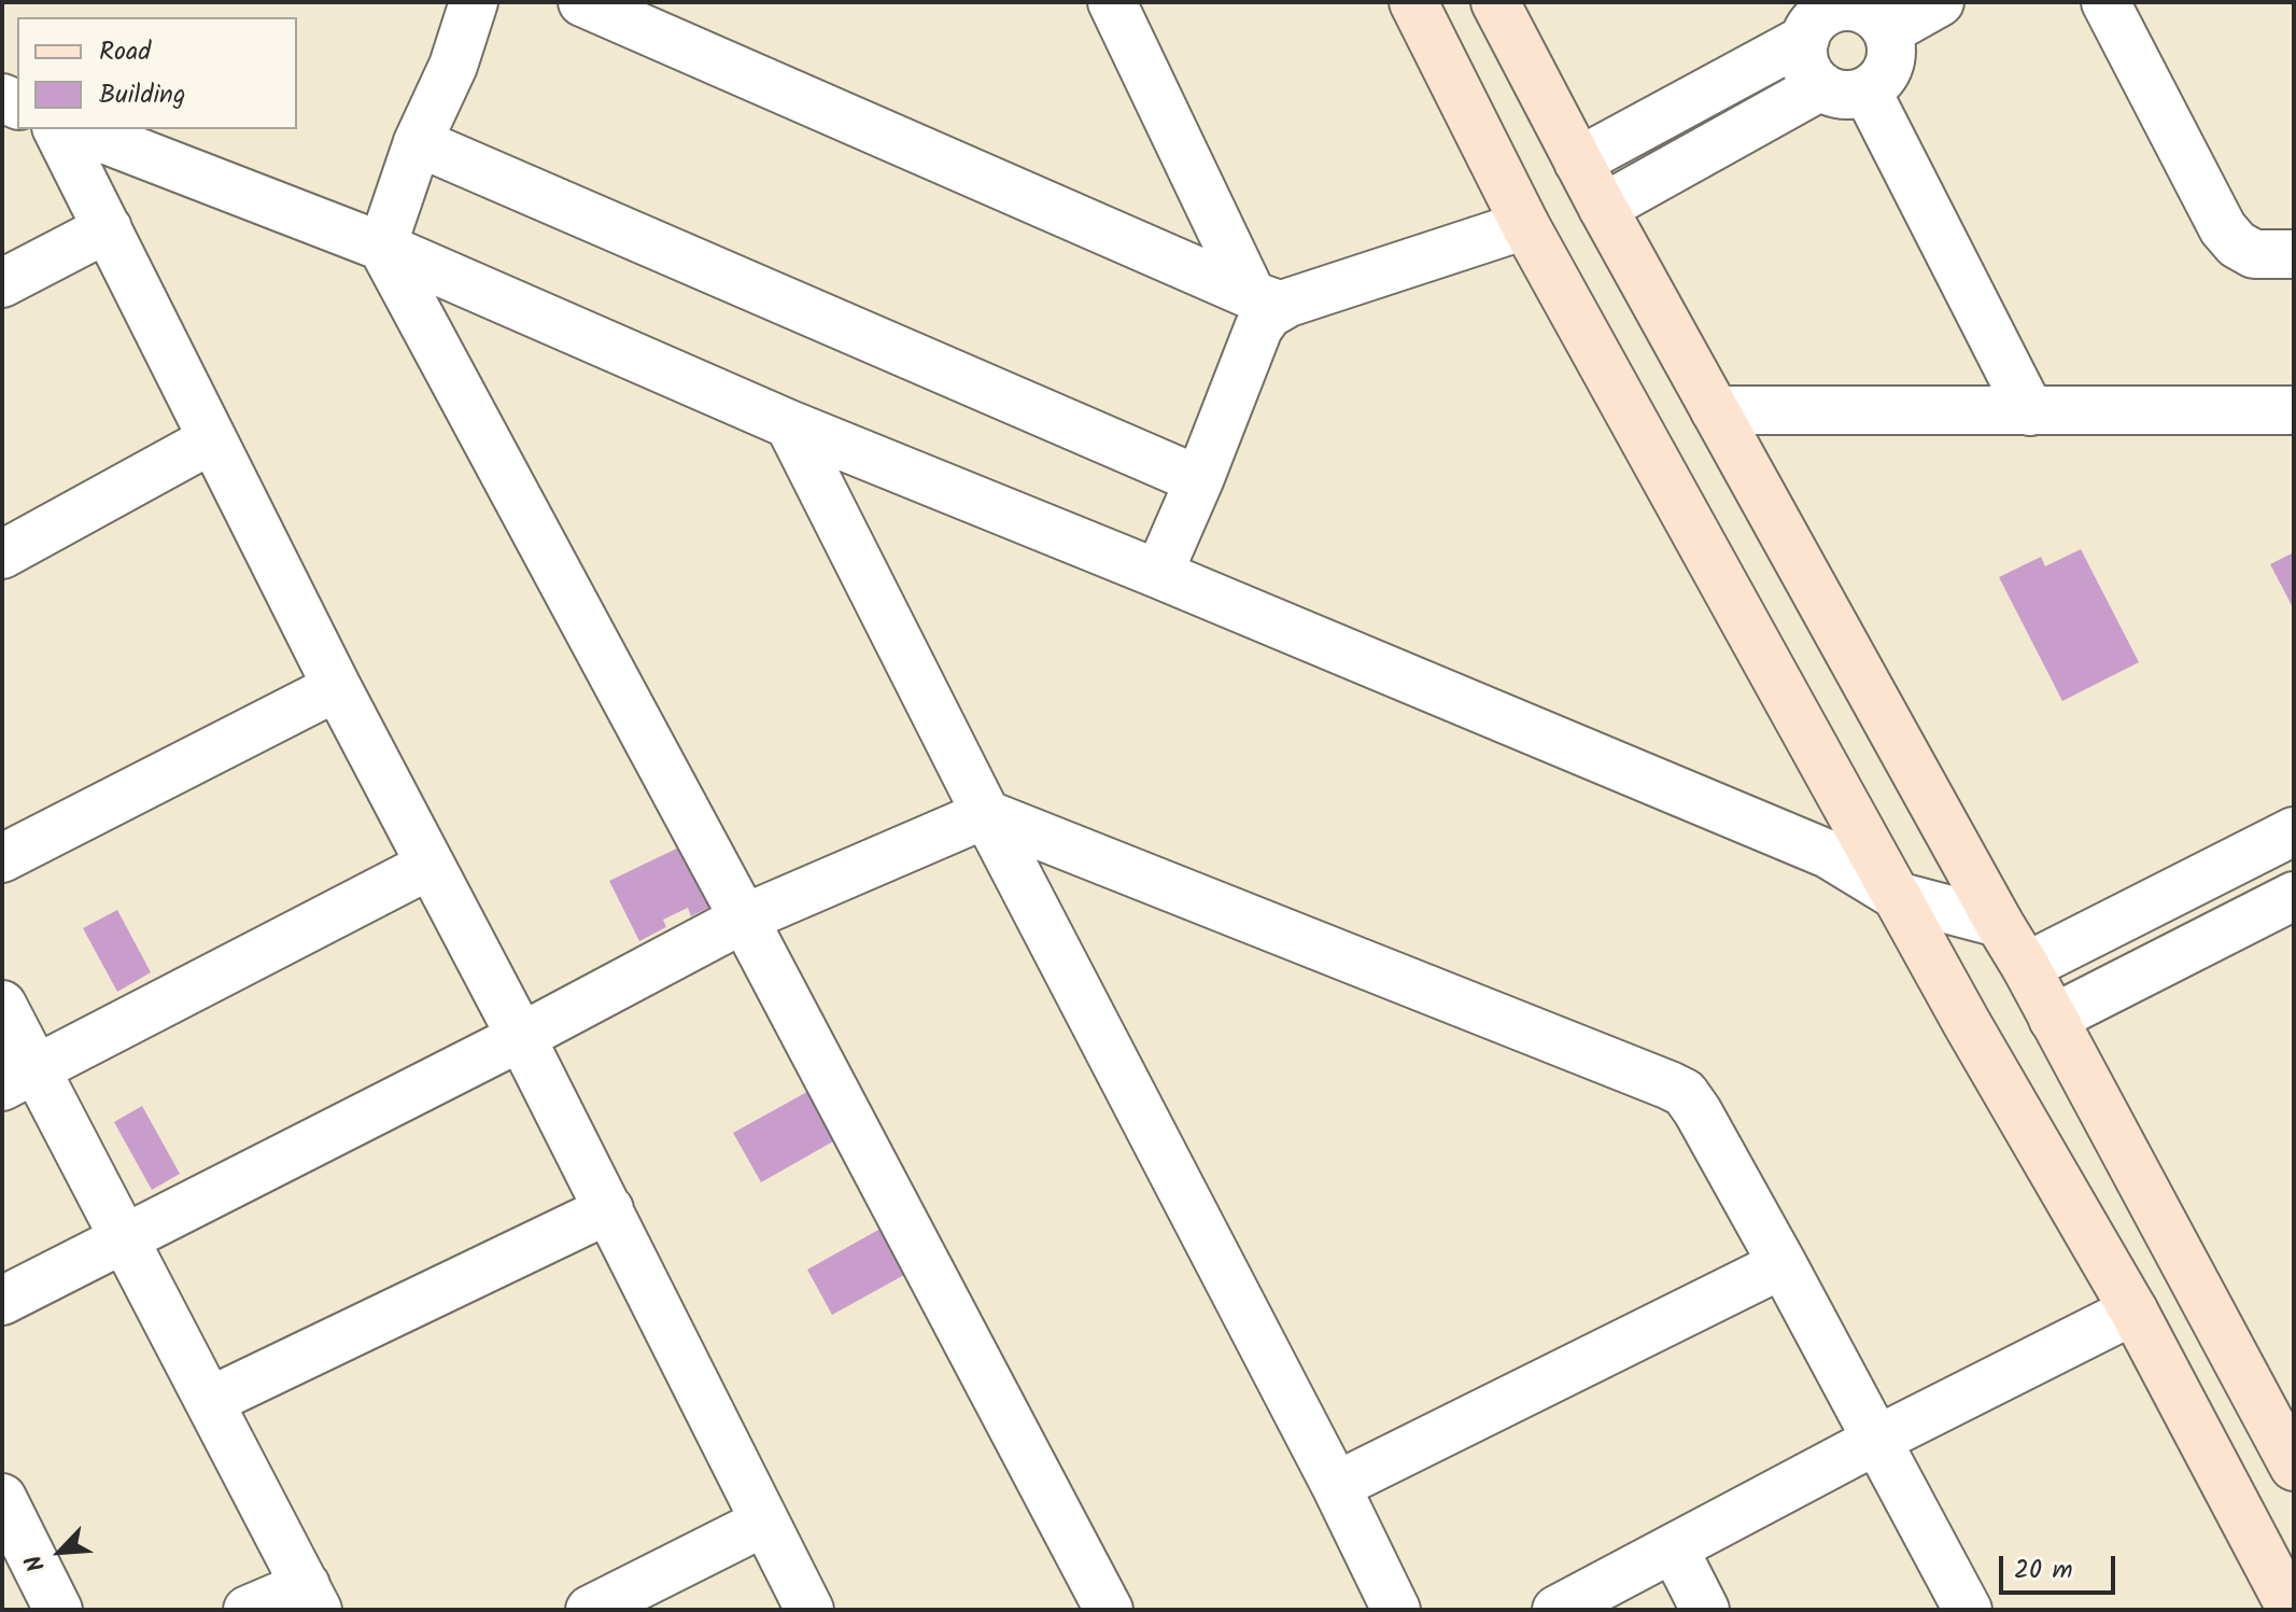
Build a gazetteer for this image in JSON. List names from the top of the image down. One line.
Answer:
{"legend":["Road","Building"],"scale_bar":"20 m","north":"bottom left"}
